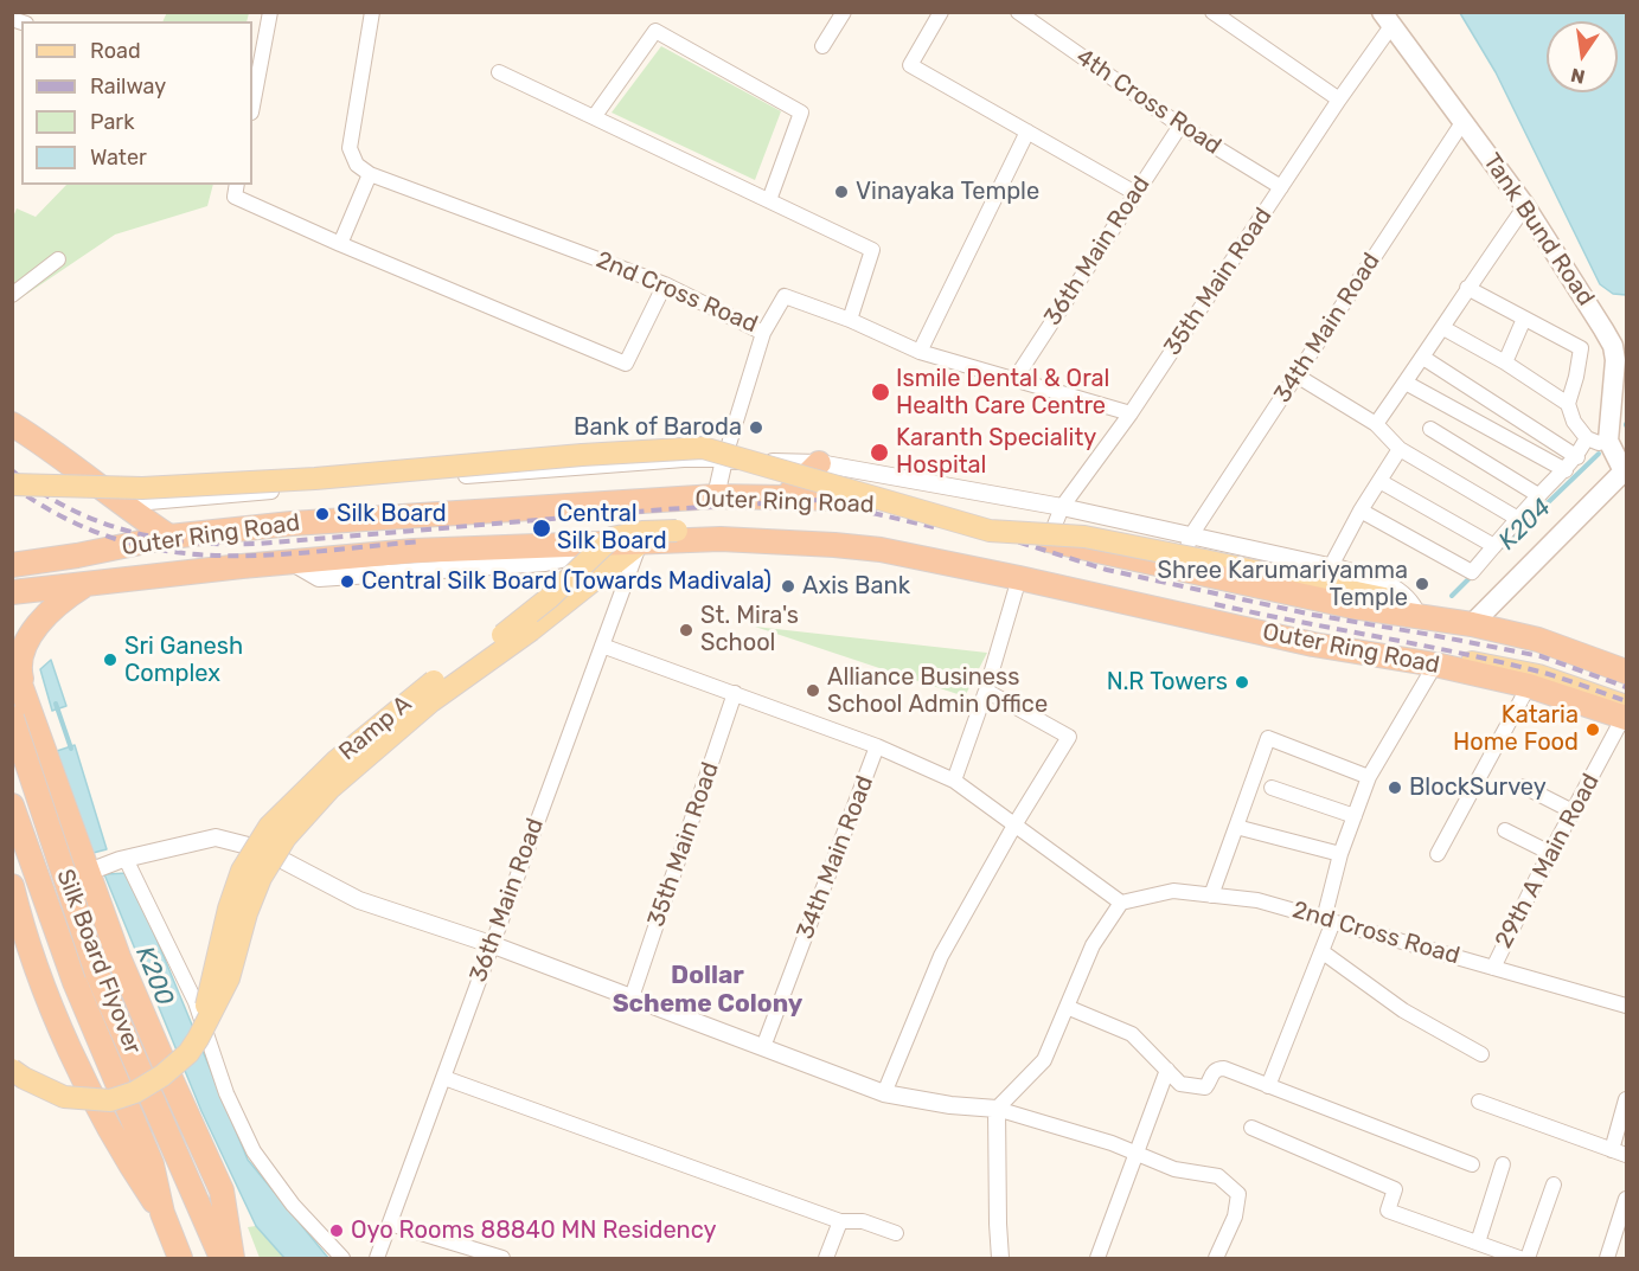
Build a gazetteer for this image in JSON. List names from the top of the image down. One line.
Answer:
{"streets":{"highway":["Outer Ring Road","Silk Board Flyover"],"main road":["Tank Bund Road","Ramp A"],"street":["4th Cross Road","36th Main Road","35th Main Road","2nd Cross Road","34th Main Road","29th A Main Road"]},"crossings":[["4th Cross Road","36th Main Road"],["4th Cross Road","35th Main Road"],["Tank Bund Road","35th Main Road"],["Tank Bund Road","34th Main Road"],["Tank Bund Road","Outer Ring Road"],["36th Main Road","2nd Cross Road"],["36th Main Road","Outer Ring Road"],["35th Main Road","2nd Cross Road"],["35th Main Road","Outer Ring Road"],["2nd Cross Road","29th A Main Road"],["34th Main Road","Outer Ring Road"],["Outer Ring Road","Ramp A"],["Outer Ring Road","29th A Main Road"],["Ramp A","29th A Main Road"]],"districts":["Dollar Scheme Colony"],"water":["K204","K200"],"places":["Vinayaka Temple","Ismile Dental & Oral Health Care Centre","Bank of Baroda","Karanth Speciality Hospital","Silk Board","Central Silk Board","Central Silk Board (Towards Madivala)","Shree Karumariyamma Temple","Axis Bank","St. Mira's School","Sri Ganesh Complex","N.R Towers","Alliance Business School Admin Office","Kataria Home Food","BlockSurvey","Oyo Rooms 88840 MN Residency"],"legend":["Road","Railway","Park","Water"],"north":"bottom"}
